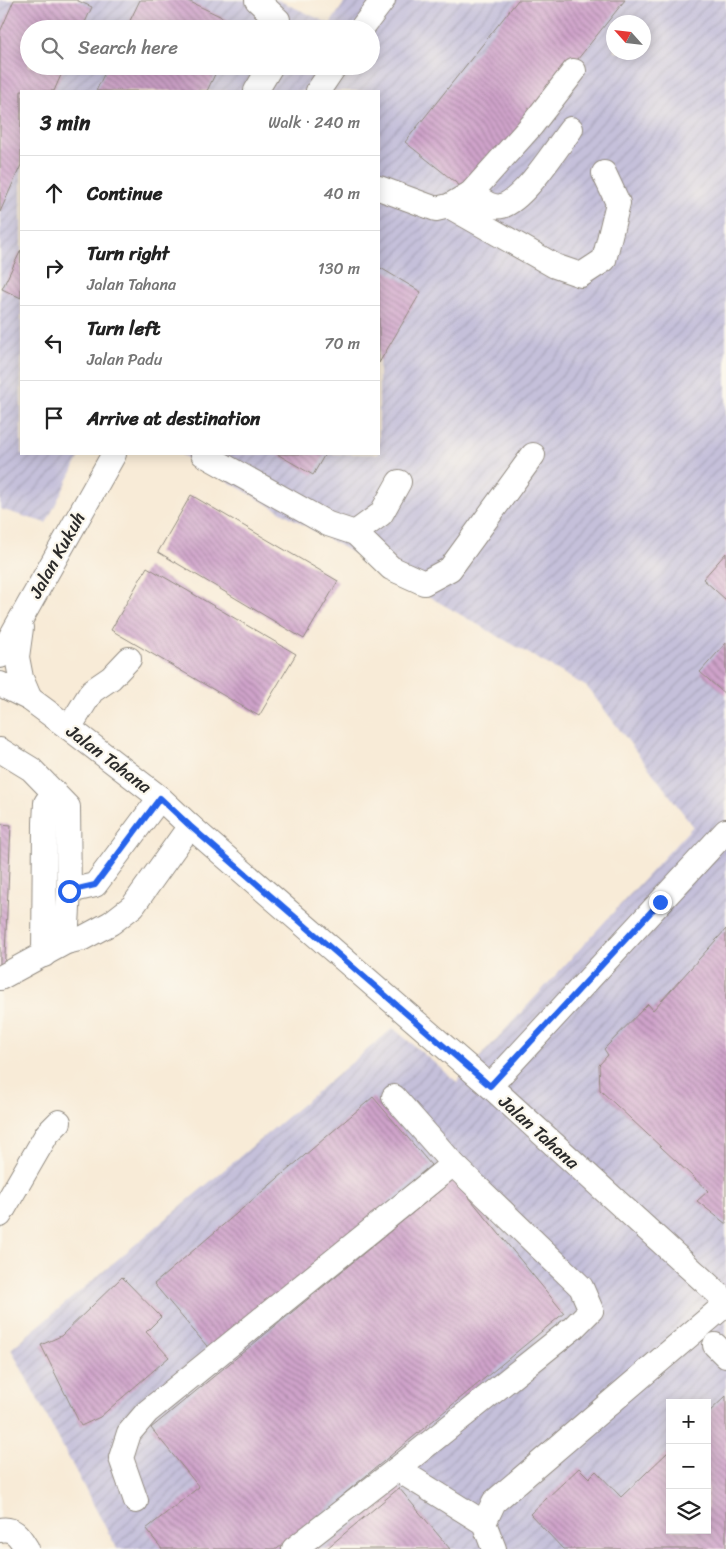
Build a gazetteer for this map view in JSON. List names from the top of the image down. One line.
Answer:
{"streets":{"street":["Jalan Kukuh","Jalan Tahana"]},"north":"top left","page":{"search":"Search here","heading":["3 min","Walk · 240 m"],"list":[["Continue","40 m"],["Turn right","Jalan Tahana","130 m"],["Turn left","Jalan Padu","70 m"],"Arrive at destination"],"map_buttons":["+","−"]}}
